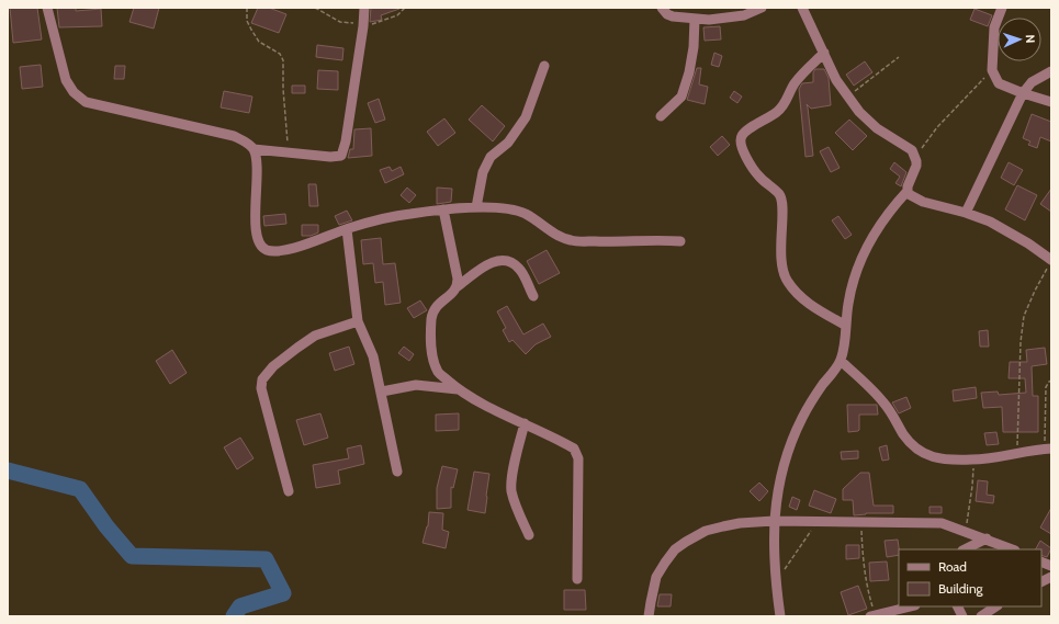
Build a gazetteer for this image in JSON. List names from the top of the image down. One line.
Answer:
{"legend":["Road","Building"],"north":"right"}
